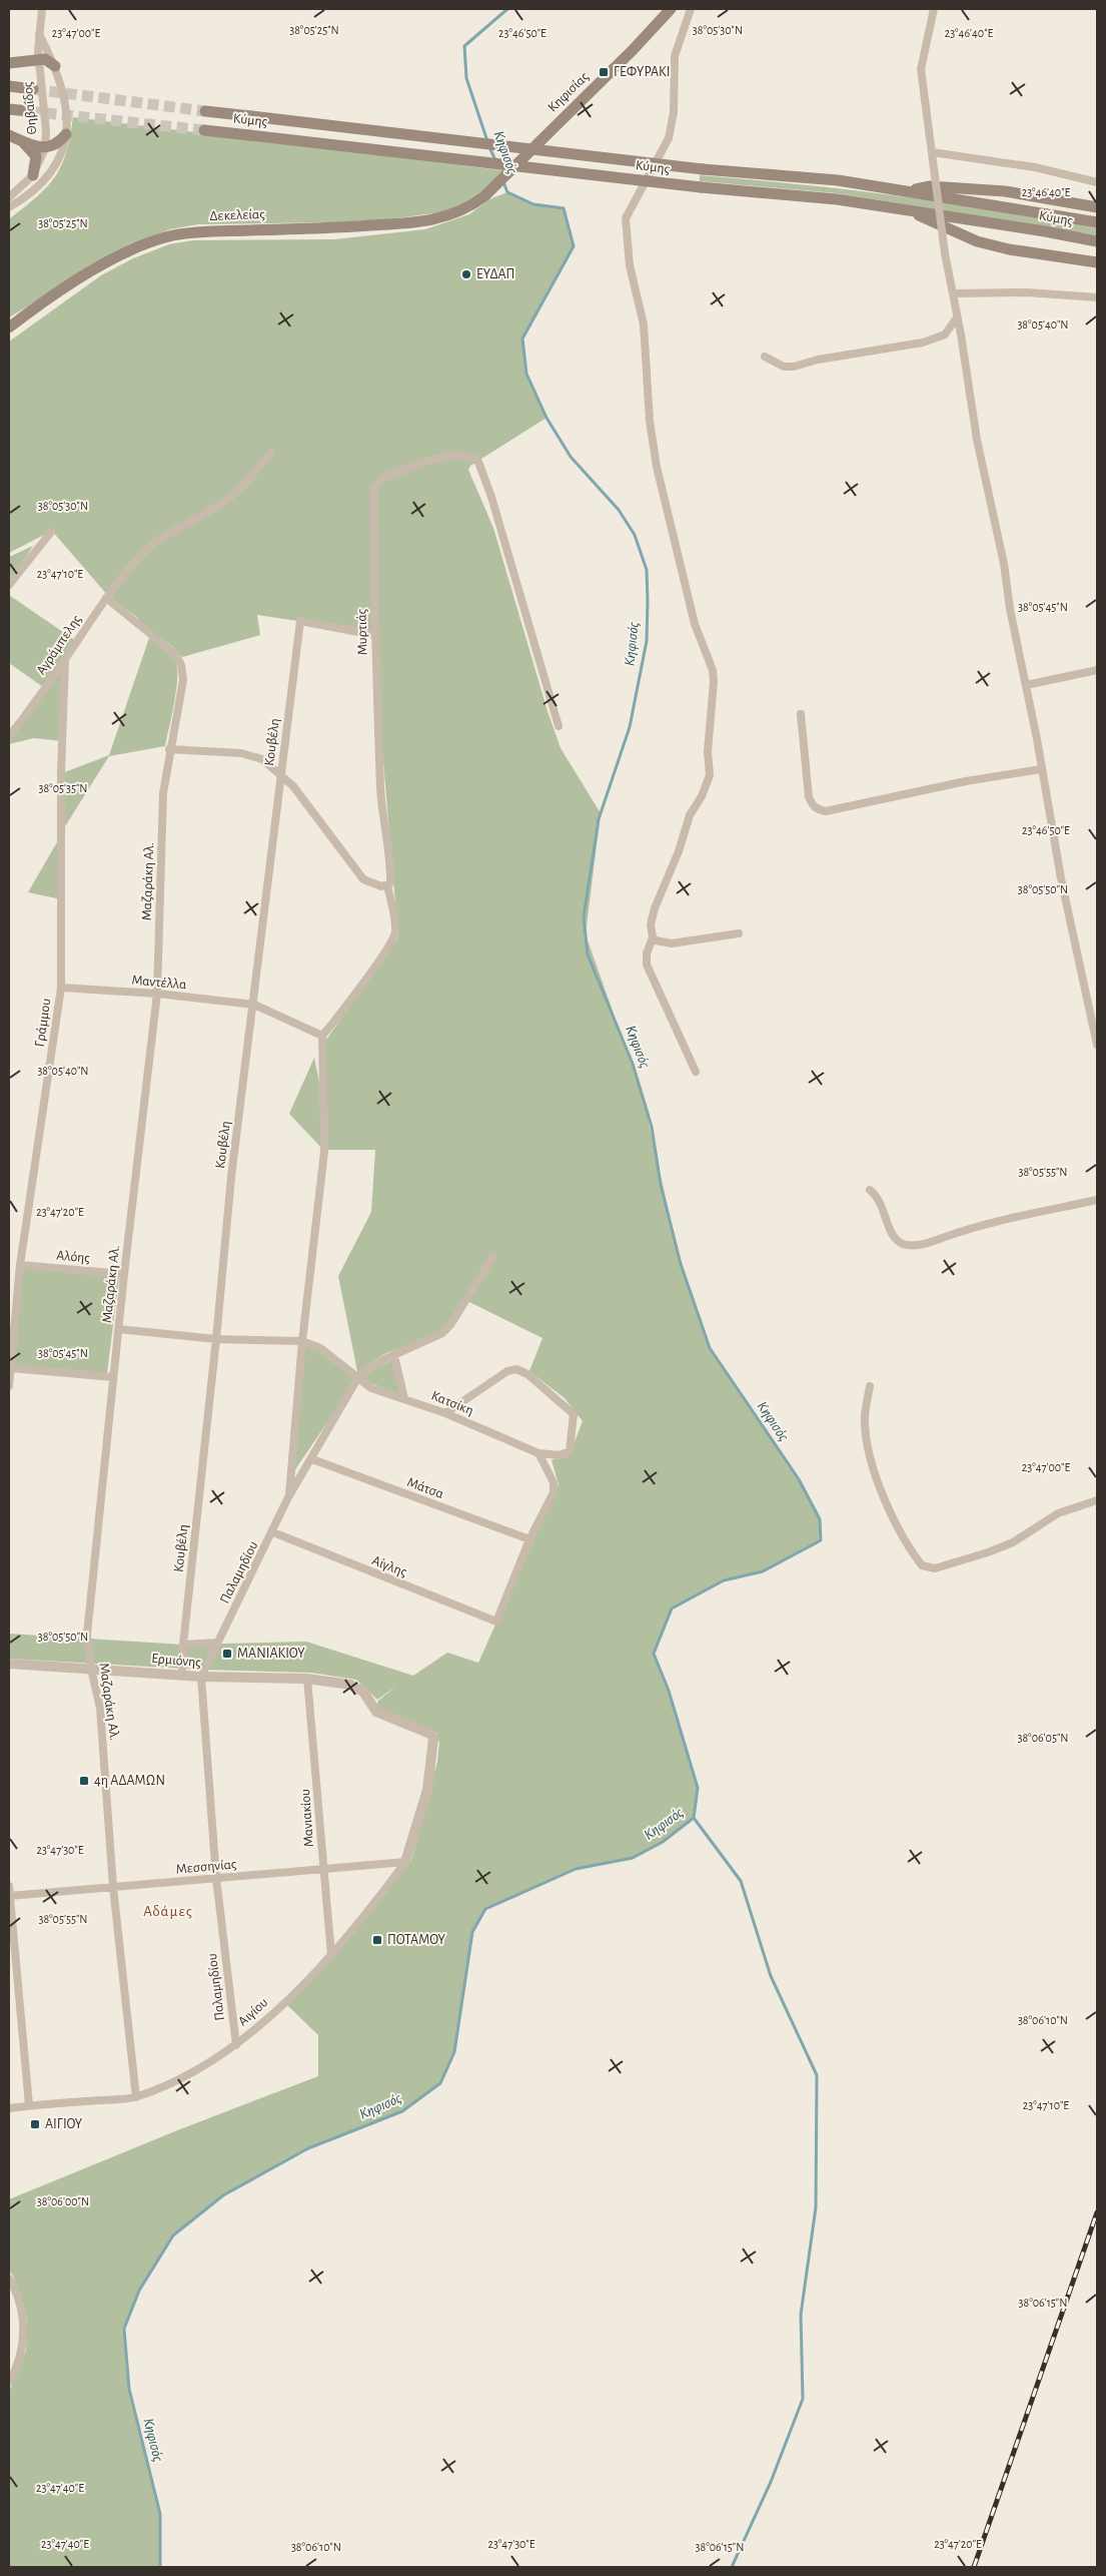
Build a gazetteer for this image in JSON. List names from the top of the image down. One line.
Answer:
{"streets":{"main road":["Κηφισίας","Κύμης","Δεκελείας"],"street":["Θηβαΐδος","Μυρτιάς","Αγράμπελης","Κουβέλη","Μαζαράκη Αλ.","Μαντέλλα","Γράμμου","Αλόης","Κατσίκη","Μάτσα","Αίγλης","Παλαμηδίου","Ερμιόνης","Μανιακίου","Μεσσηνίας","Αιγίου"]},"crossings":[["Κηφισίας","Δεκελείας"],["Μυρτιάς","Κουβέλη"],["Μυρτιάς","Μαντέλλα"],["Αγράμπελης","Μαζαράκη Αλ."],["Αγράμπελης","Γράμμου"],["Κουβέλη","Μαντέλλα"],["Κουβέλη","Ερμιόνης"],["Μαζαράκη Αλ.","Μαντέλλα"],["Μαζαράκη Αλ.","Αλόης"],["Μαζαράκη Αλ.","Ερμιόνης"],["Μαζαράκη Αλ.","Μεσσηνίας"],["Μαζαράκη Αλ.","Αιγίου"],["Μαντέλλα","Γράμμου"],["Γράμμου","Αλόης"],["Κατσίκη","Παλαμηδίου"],["Μάτσα","Αίγλης"],["Μάτσα","Παλαμηδίου"],["Αίγλης","Παλαμηδίου"],["Παλαμηδίου","Ερμιόνης"],["Παλαμηδίου","Μεσσηνίας"],["Παλαμηδίου","Αιγίου"],["Ερμιόνης","Μανιακίου"],["Ερμιόνης","Μεσσηνίας"],["Ερμιόνης","Αιγίου"],["Μανιακίου","Μεσσηνίας"],["Μανιακίου","Αιγίου"],["Μεσσηνίας","Αιγίου"]],"districts":["Αδάμες"],"water":["Κηφισός"],"places":{"transit":["ΓΕΦΥΡΑΚΙ","ΜΑΝΙΑΚΙΟΥ","4η ΑΔΑΜΩΝ","ΠΟΤΑΜΟΥ","ΑΙΓΙΟΥ"],"other":["ΕΥΔΑΠ"]},"coordinates":["38°05'30\"N","38°05'25\"N","23°47'00\"E","23°46'50\"E","23°46'40\"E","38°05'40\"N","23°47'10\"E","38°05'45\"N","38°05'35\"N","38°05'50\"N","38°05'55\"N","23°47'20\"E","38°06'05\"N","23°47'30\"E","38°06'10\"N","38°06'00\"N","38°06'15\"N","23°47'40\"E"]}
